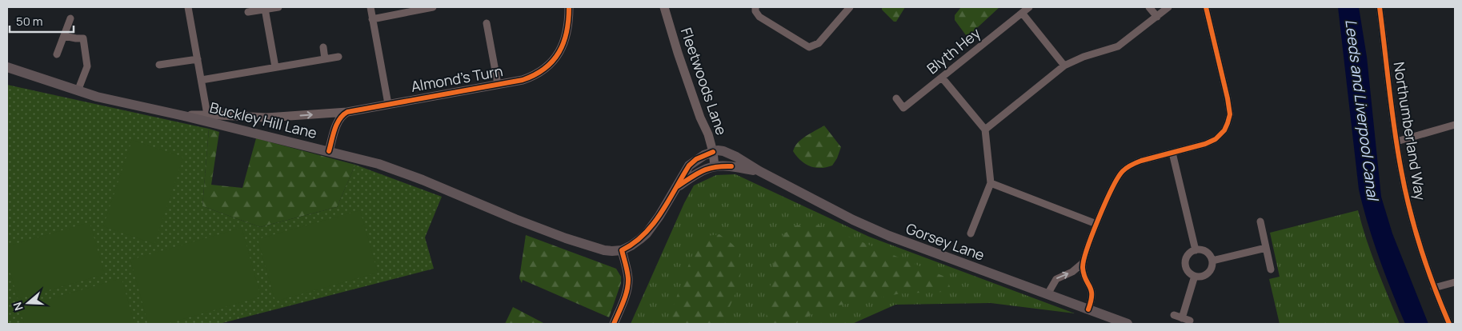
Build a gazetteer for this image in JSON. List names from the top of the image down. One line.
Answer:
{"streets":{"main road":["Buckley Hill Lane","Gorsey Lane"],"street":["Blyth Hey","Almond's Turn","Fleetwoods Lane","Northumberland Way"]},"crossings":[["Almond's Turn","Buckley Hill Lane"],["Fleetwoods Lane","Gorsey Lane"]],"water":["Leeds and Liverpool Canal"],"scale_bar":"50 m","north":"left"}
